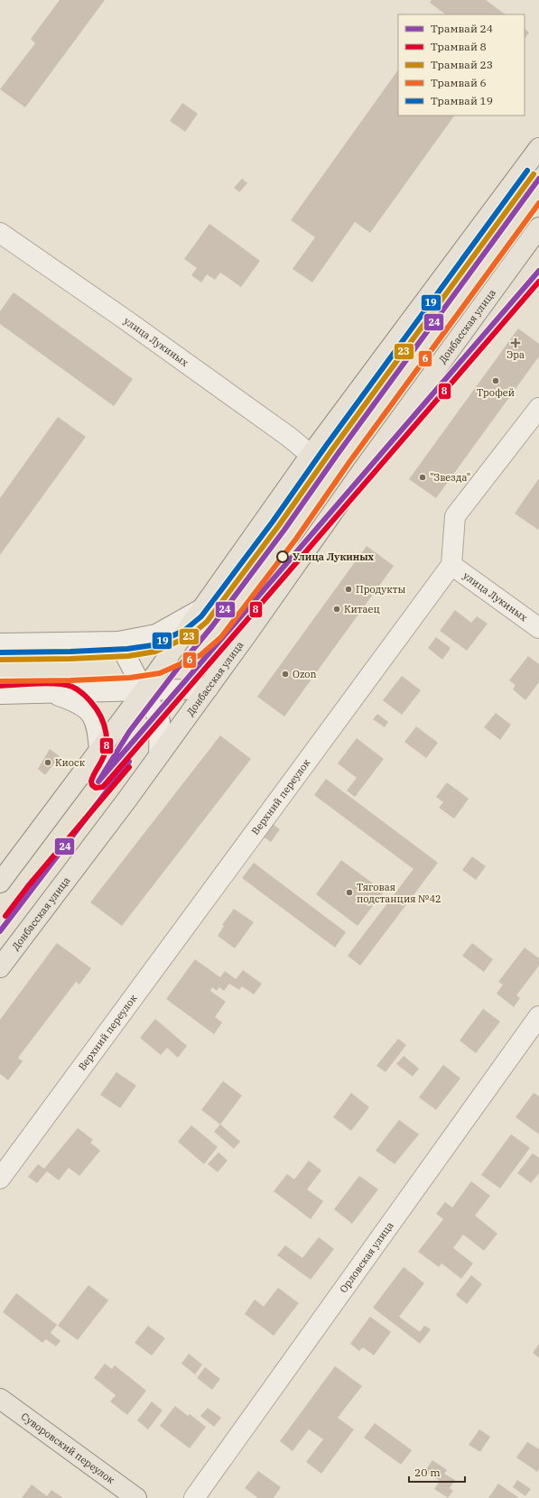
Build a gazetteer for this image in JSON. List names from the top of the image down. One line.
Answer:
{"streets":{"main road":["Донбасская улица","Суворовский переулок"],"street":["улица Лукиных","Верхний переулок","Орловская улица"]},"crossings":[["улица Лукиных","Верхний переулок"]],"places":{"health":["Эра"],"other":["Трофей","\"Звезда\"","Улица Лукиных","Продукты","Китаец","Ozon","Киоск","Тяговая подстанция №42"]},"lines":["tram line 19","tram line 23","tram line 24","tram line 6","tram line 8"],"legend":["Трамвай 24","Трамвай 8","Трамвай 23","Трамвай 6","Трамвай 19"],"scale_bar":"20 m"}
